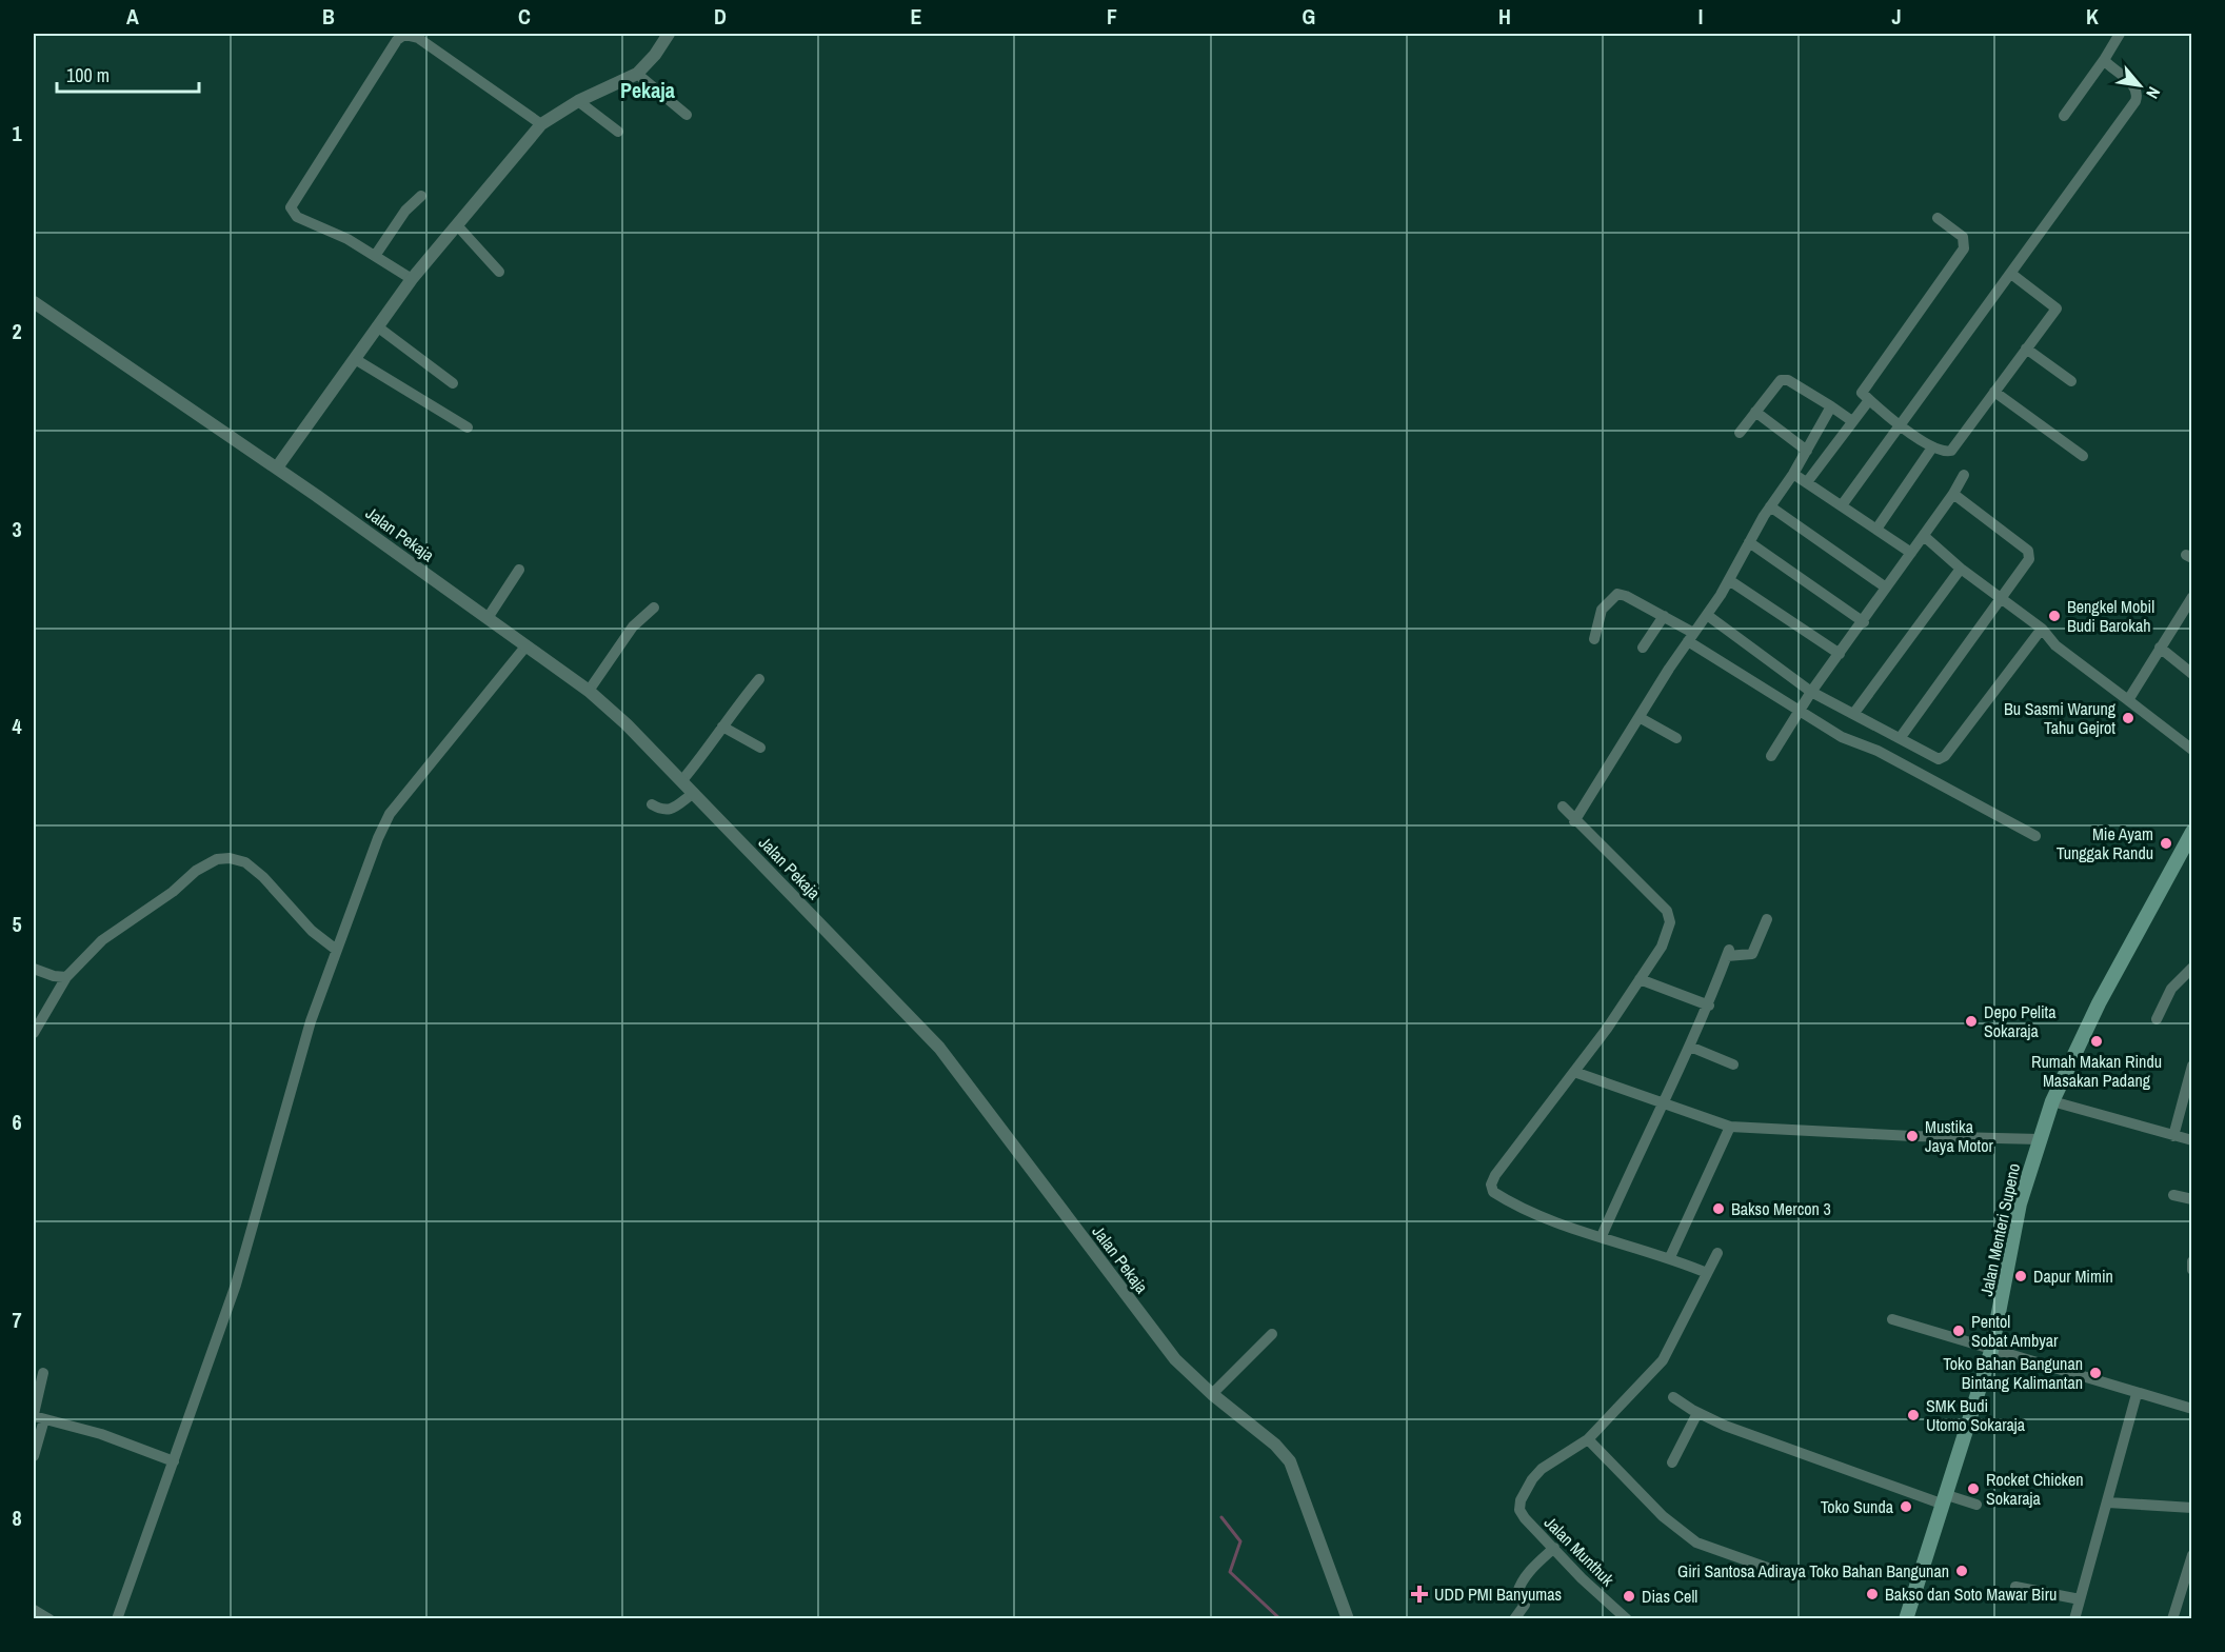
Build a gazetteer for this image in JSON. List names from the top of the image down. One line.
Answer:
{"streets":{"main road":["Jalan Menteri Supeno"],"street":["Jalan Pekaja","Jalan Munthuk"]},"districts":["Pekaja"],"places":{"other":["Bengkel Mobil Budi Barokah","Bu Sasmi Warung Tahu Gejrot","Mie Ayam Tunggak Randu","Depo Pelita Sokaraja","Rumah Makan Rindu Masakan Padang","Mustika Jaya Motor","Bakso Mercon 3","Dapur Mimin","Pentol Sobat Ambyar","Toko Bahan Bangunan Bintang Kalimantan","SMK Budi Utomo Sokaraja","Rocket Chicken Sokaraja","Toko Sunda","Giri Santosa Adiraya Toko Bahan Bangunan","Bakso dan Soto Mawar Biru","Dias Cell"],"health":["UDD PMI Banyumas"]},"scale_bar":"100 m","north":"bottom right","grid":{"columns":["A","B","C","D","E","F","G","H","I","J","K"],"rows":["1","2","3","4","5","6","7","8"]}}
